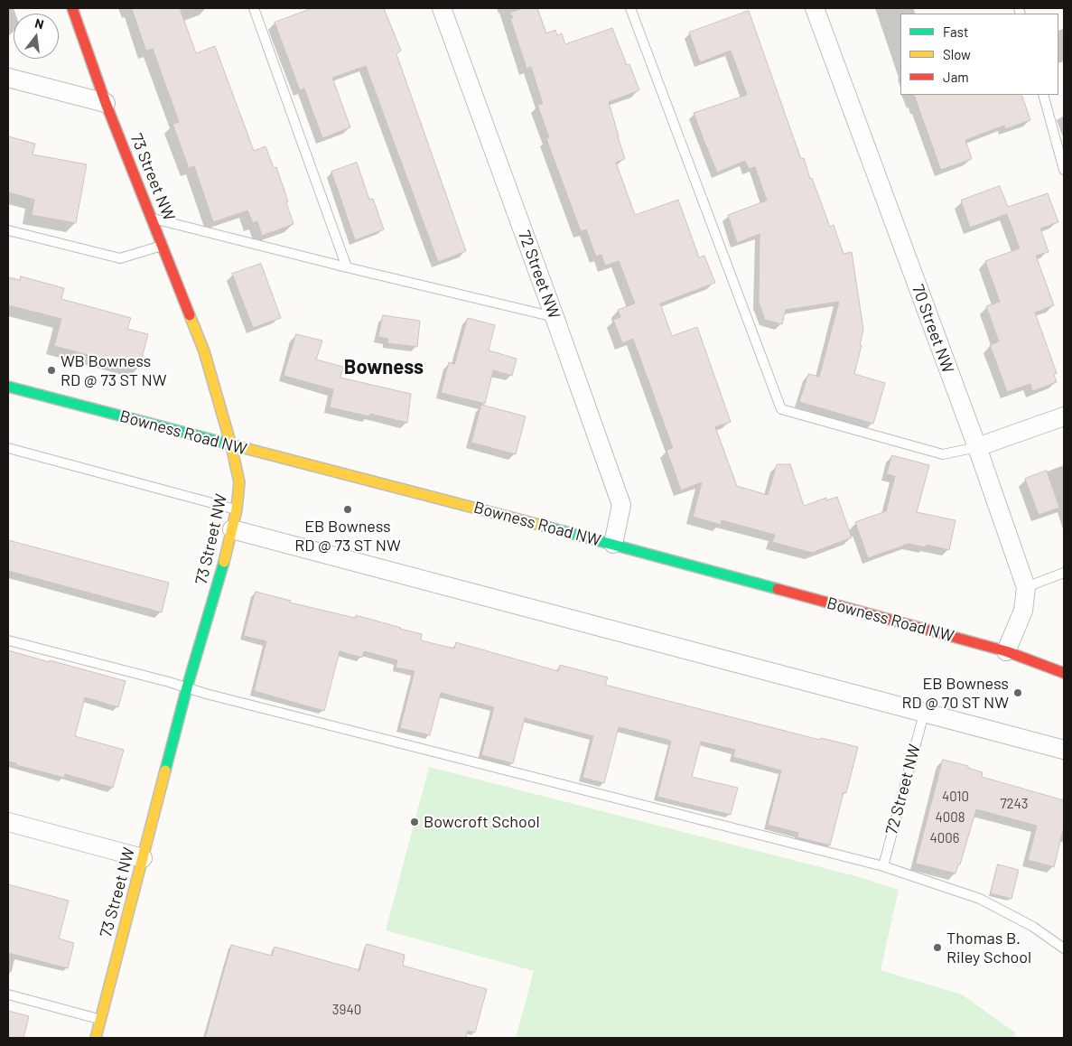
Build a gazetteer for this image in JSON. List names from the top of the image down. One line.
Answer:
{"streets":{"street":["73 Street NW","72 Street NW","70 Street NW","Bowness Road NW"]},"crossings":[["73 Street NW","Bowness Road NW"],["72 Street NW","Bowness Road NW"],["70 Street NW","Bowness Road NW"]],"districts":["Bowness"],"places":["WB Bowness RD @ 73 ST NW","EB Bowness RD @ 73 ST NW","EB Bowness RD @ 70 ST NW","Bowcroft School","Thomas B. Riley School"],"house_numbers":["4010","7243","4008","4006","3940"],"legend":["Fast","Slow","Jam"],"north":"top"}
